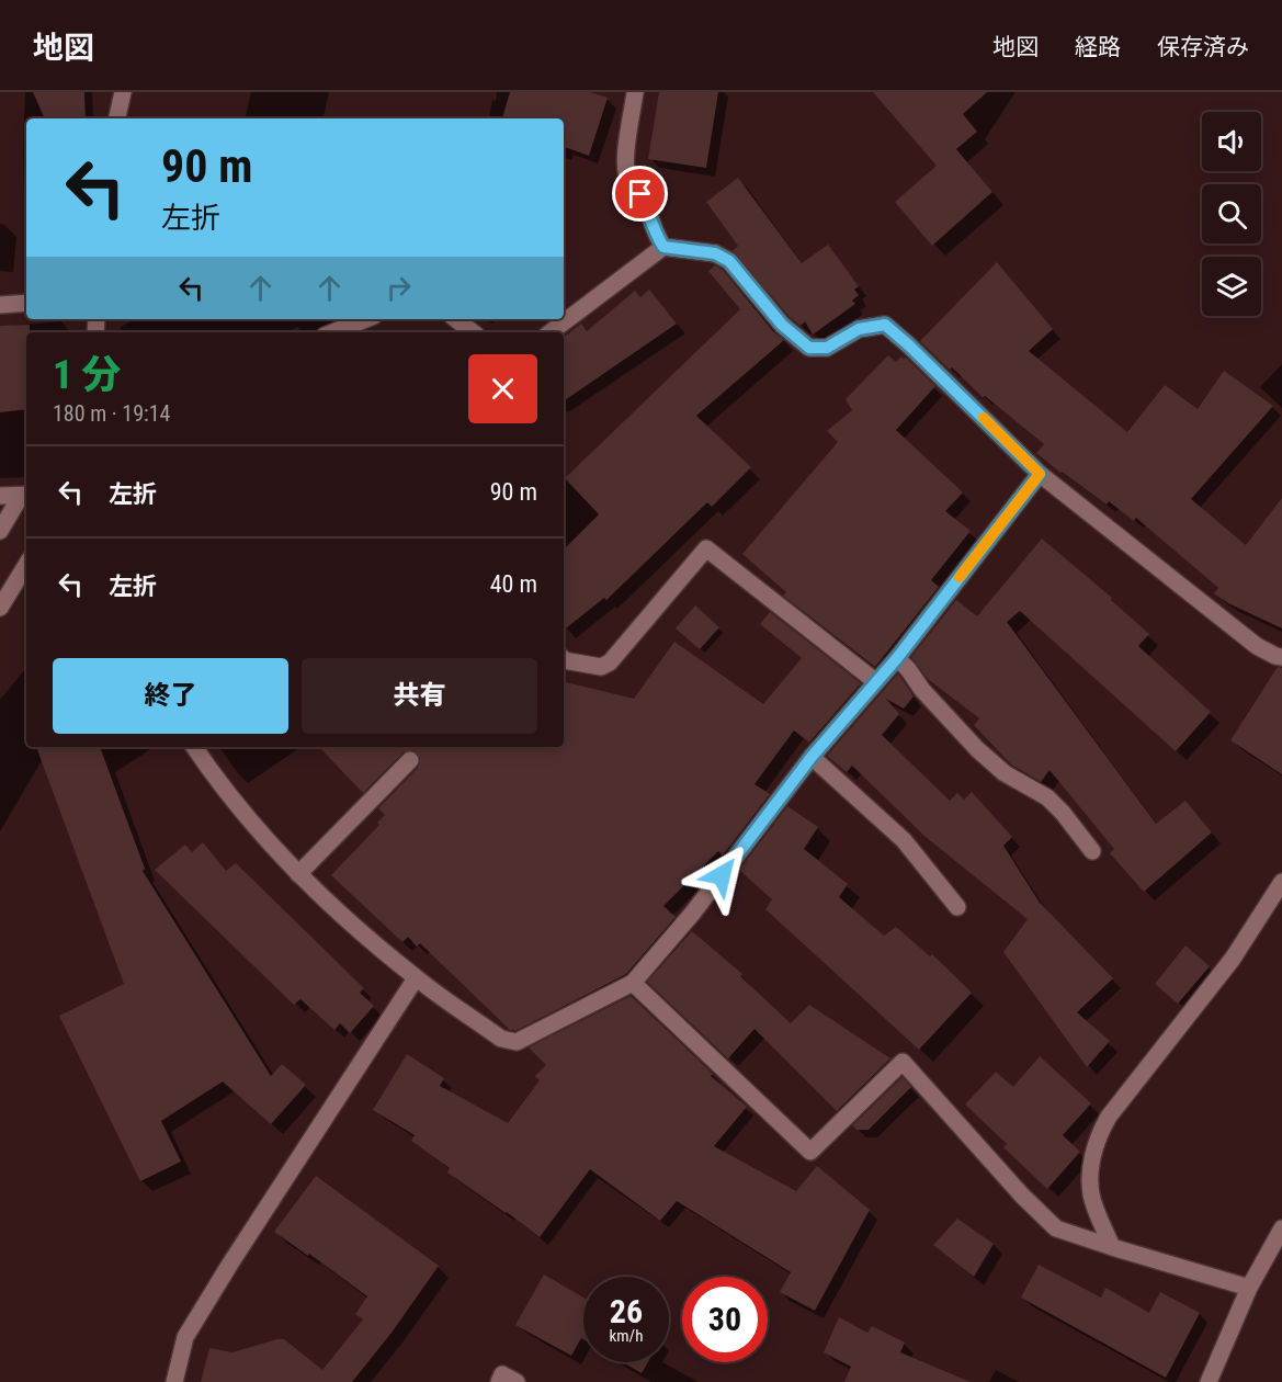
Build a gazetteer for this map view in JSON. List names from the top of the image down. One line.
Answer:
{"page":{"header":"地図","nav":["地図","経路","保存済み"],"turn":["90 m","左折"],"heading":["1 分","180 m · 19:14"],"list":[{"name":"左折","value":"90 m"},{"name":"左折","value":"40 m"}],"buttons":["終了","共有"],"speed":"26 km/h","limit":"30"}}
